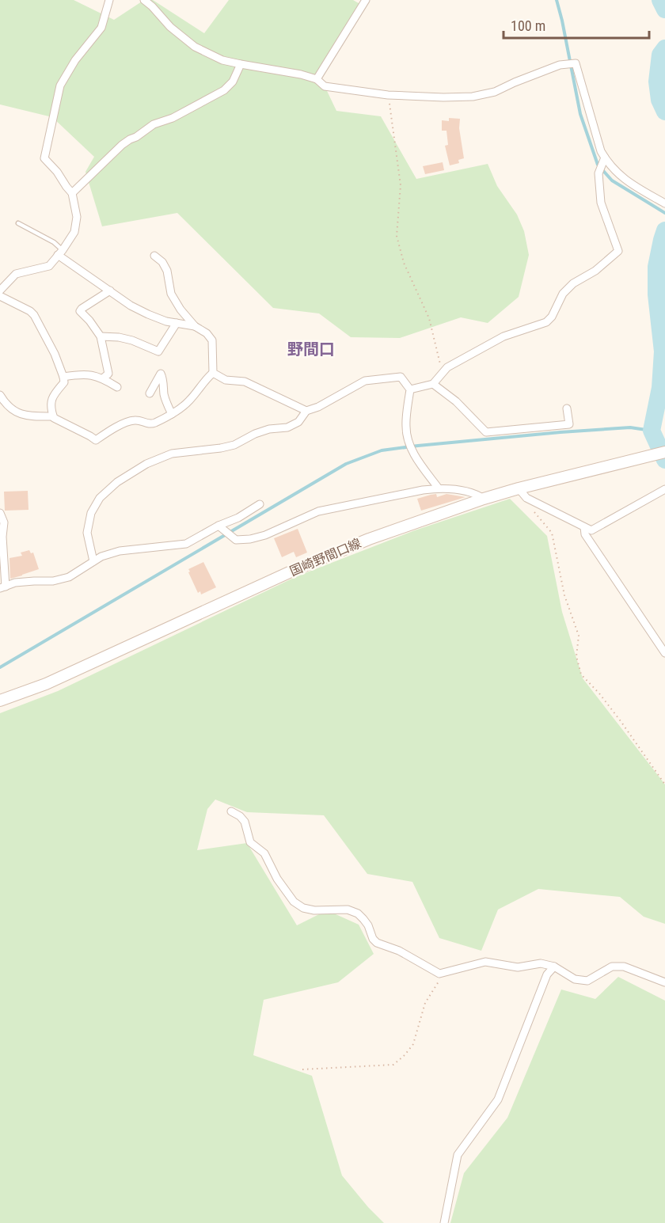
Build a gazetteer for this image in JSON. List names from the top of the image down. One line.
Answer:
{"streets":{"main road":["国崎野間口線"]},"districts":["野間口"],"scale_bar":"100 m"}
